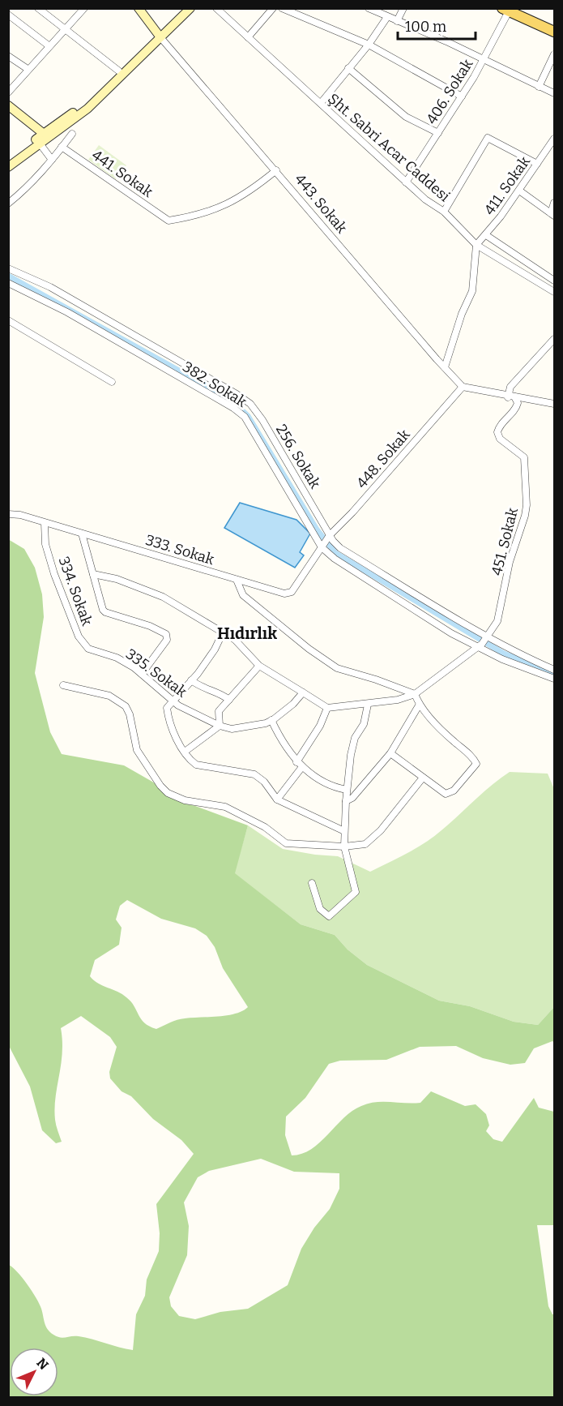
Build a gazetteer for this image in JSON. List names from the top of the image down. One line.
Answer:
{"streets":{"street":["406. Sokak","Şht. Sabri Acar Caddesi","441. Sokak","411. Sokak","443. Sokak","382. Sokak","256. Sokak","448. Sokak","451. Sokak","333. Sokak","334. Sokak","335. Sokak"]},"crossings":[["406. Sokak","Şht. Sabri Acar Caddesi"],["Şht. Sabri Acar Caddesi","411. Sokak"],["441. Sokak","443. Sokak"],["443. Sokak","448. Sokak"],["382. Sokak","256. Sokak"],["382. Sokak","448. Sokak"],["382. Sokak","451. Sokak"],["382. Sokak","333. Sokak"],["256. Sokak","448. Sokak"],["256. Sokak","451. Sokak"],["448. Sokak","333. Sokak"],["333. Sokak","334. Sokak"],["334. Sokak","335. Sokak"]],"districts":["Hıdırlık"],"scale_bar":"100 m","north":"top right"}
